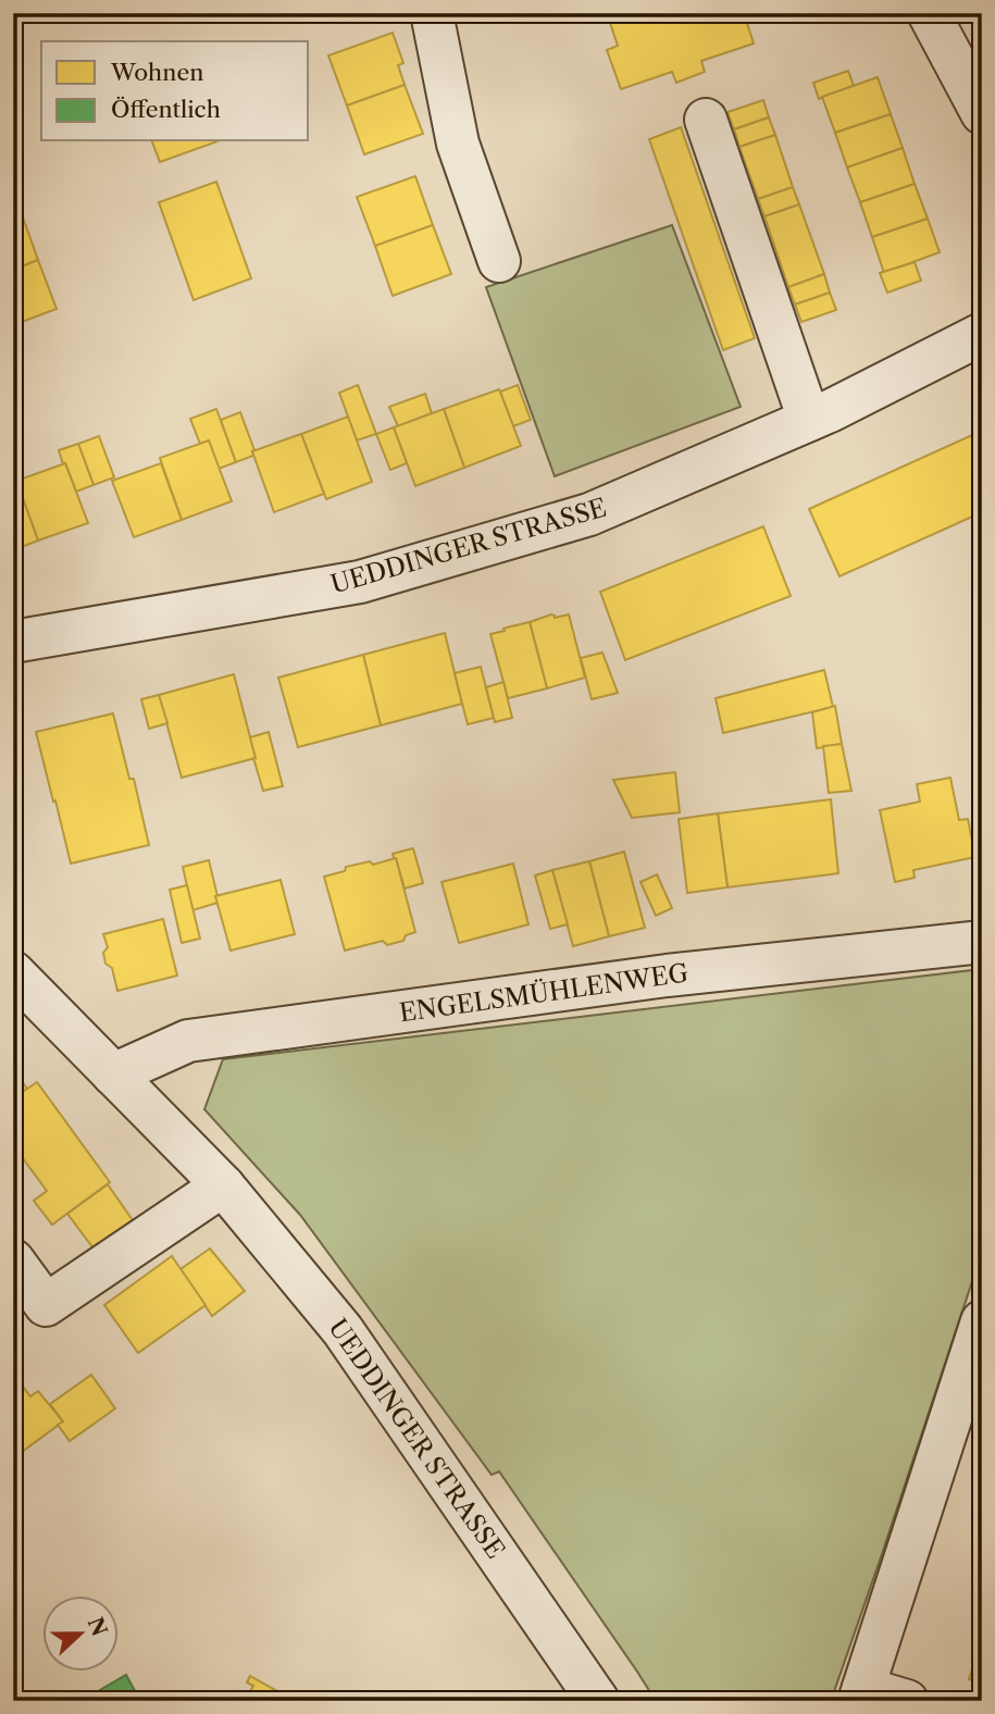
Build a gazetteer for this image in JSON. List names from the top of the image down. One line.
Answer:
{"streets":{"street":["UEDDINGER STRASSE","ENGELSMÜHLENWEG"]},"crossings":[["UEDDINGER STRASSE","ENGELSMÜHLENWEG"]],"legend":["Wohnen","Öffentlich"],"north":"right"}
